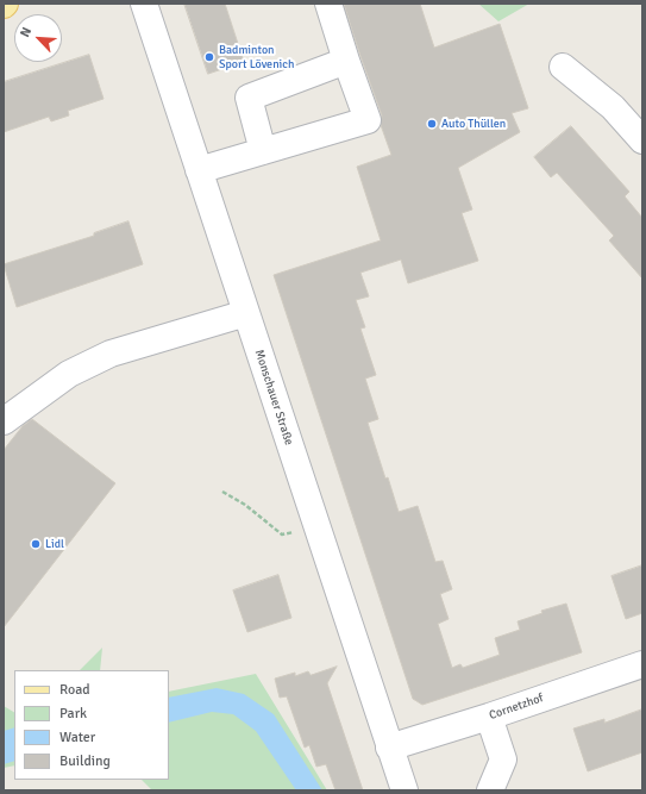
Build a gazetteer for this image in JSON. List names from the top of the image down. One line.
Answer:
{"streets":{"street":["Monschauer Straße","Cornetzhof"]},"crossings":[["Monschauer Straße","Cornetzhof"]],"places":["Badminton Sport Lövenich","Auto Thüllen","Lidl"],"legend":["Road","Park","Water","Building"],"north":"top left"}
